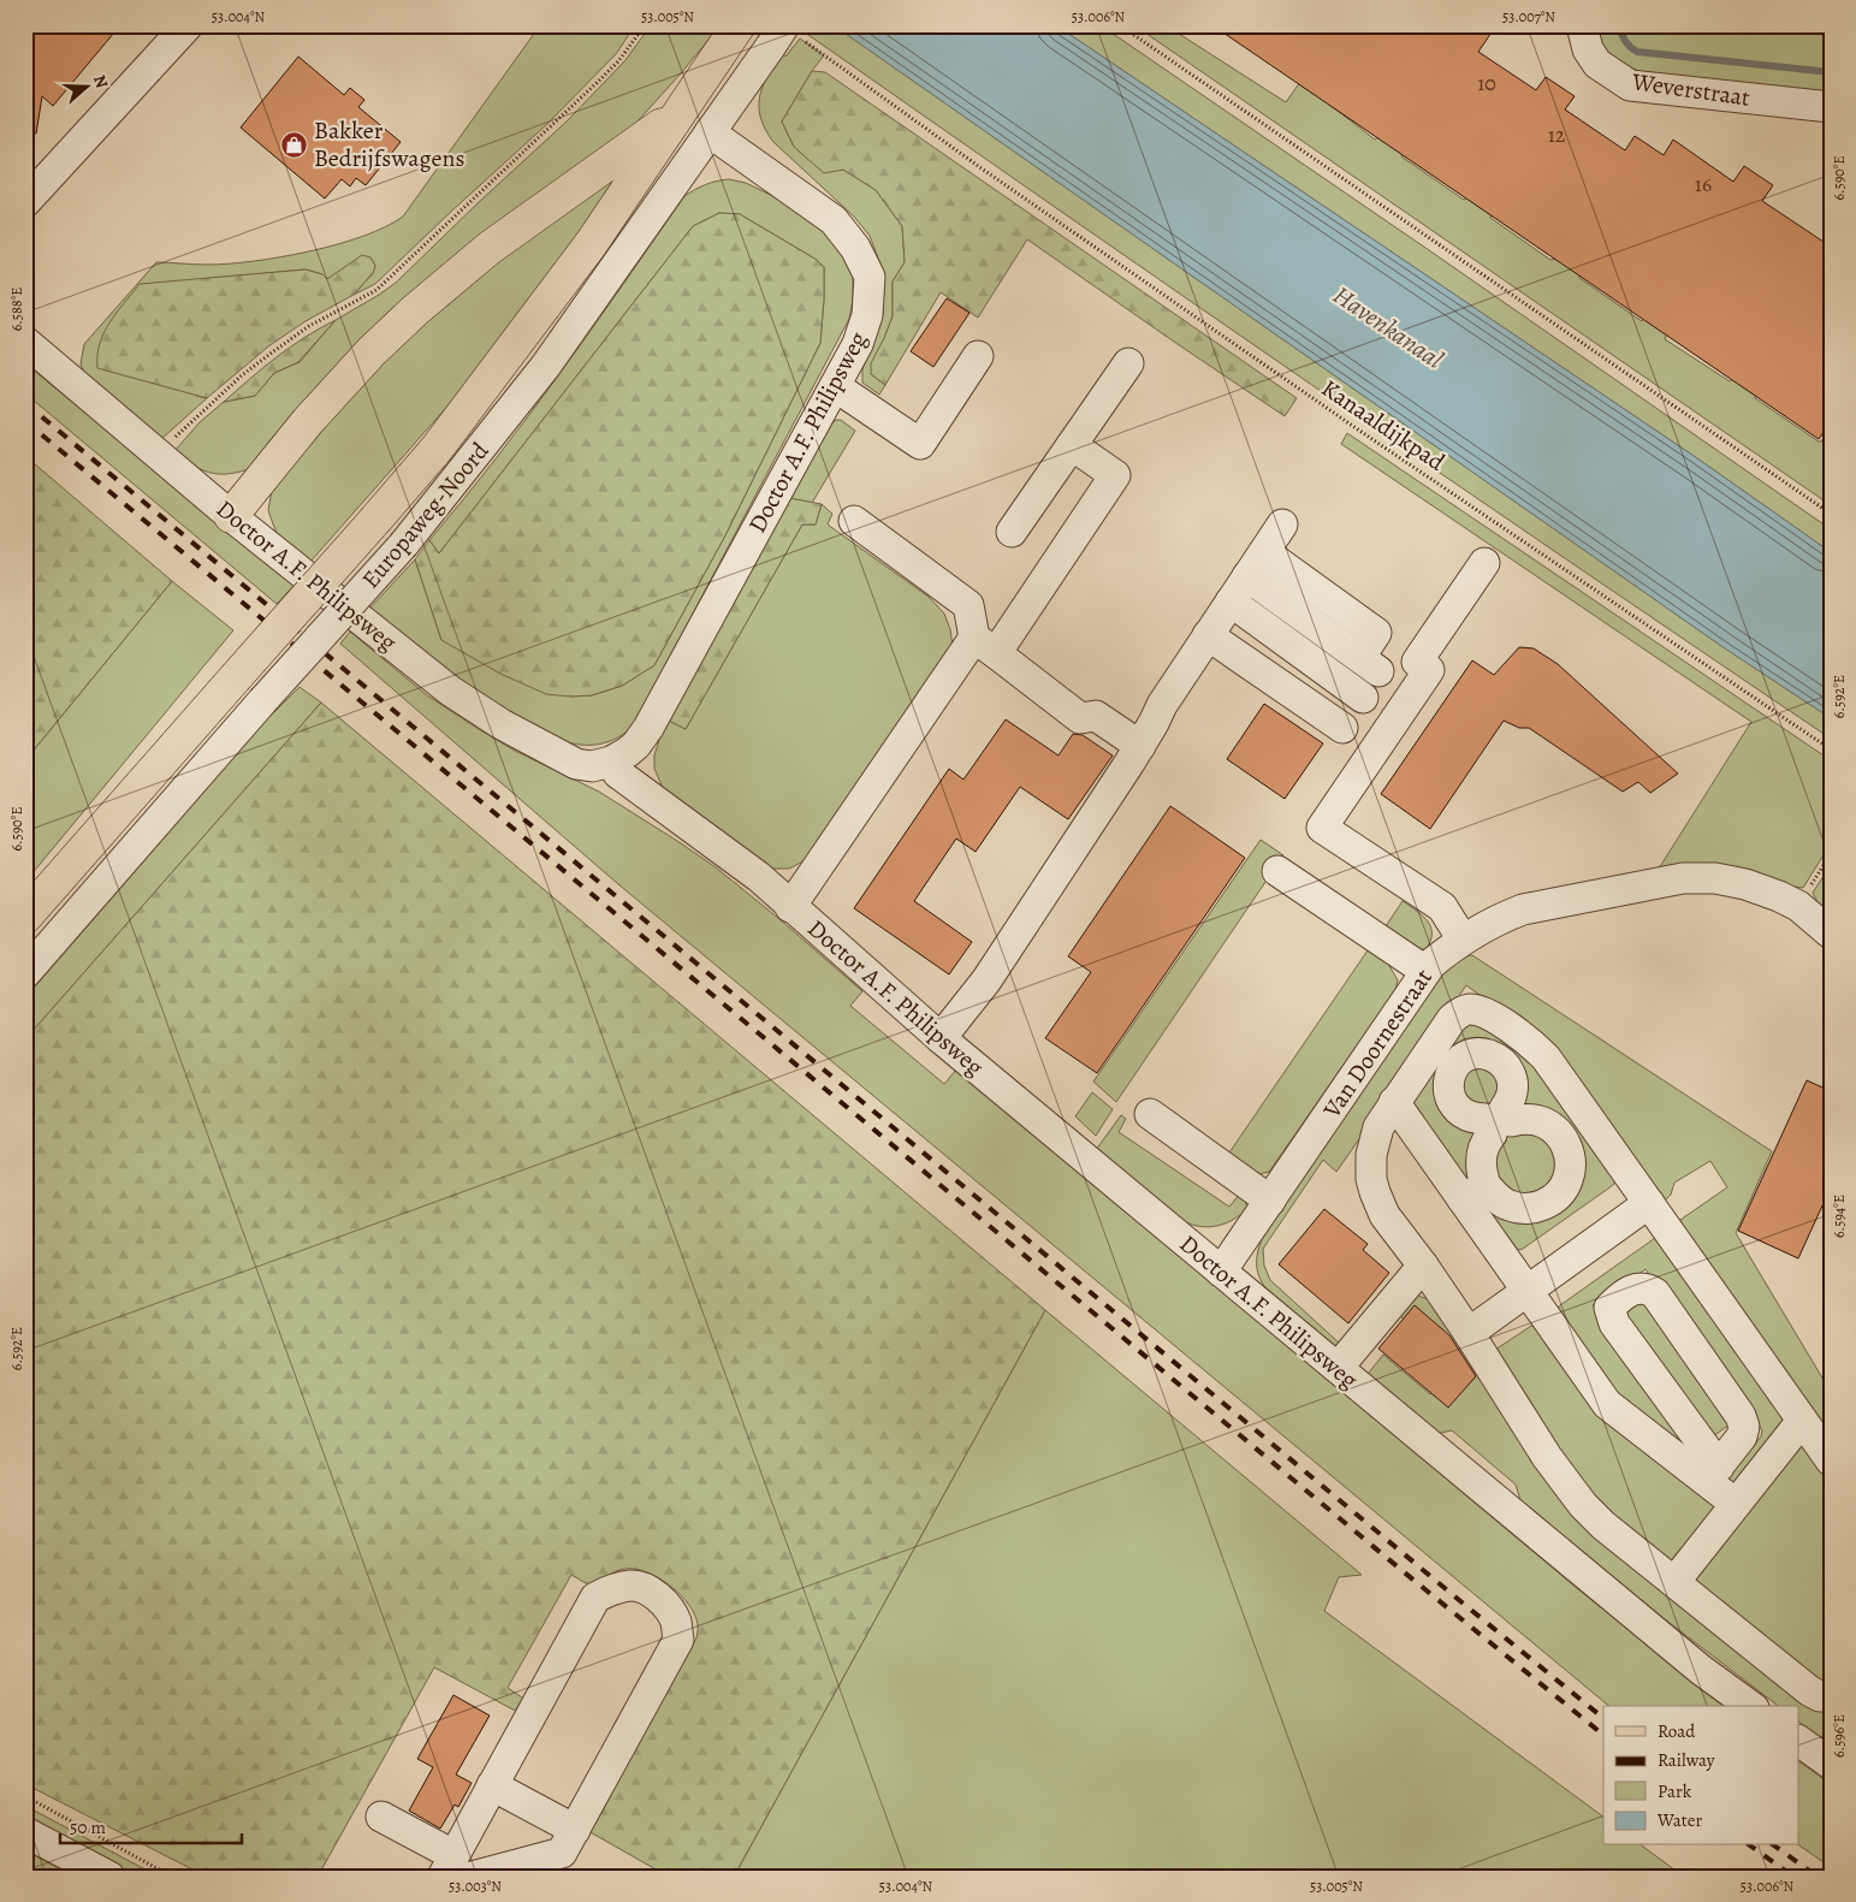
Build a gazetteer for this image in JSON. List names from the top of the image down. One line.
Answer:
{"streets":{"main road":["Europaweg-Noord"],"street":["Weverstraat","Doctor A.F. Philipsweg","Van Doornestraat"],"path":["Kanaaldijkpad"]},"crossings":[["Kanaaldijkpad","Europaweg-Noord"],["Doctor A.F. Philipsweg","Europaweg-Noord"],["Doctor A.F. Philipsweg","Van Doornestraat"]],"water":["Havenkanaal"],"places":{"shop":["Bakker Bedrijfswagens"]},"house_numbers":["10","12","16"],"legend":["Road","Railway","Park","Water"],"scale_bar":"50 m","north":"right","coordinates":["53.004°N","53.005°N","53.006°N","53.007°N","6.590°E","6.588°E","6.592°E","6.594°E","6.596°E","53.003°N"]}
